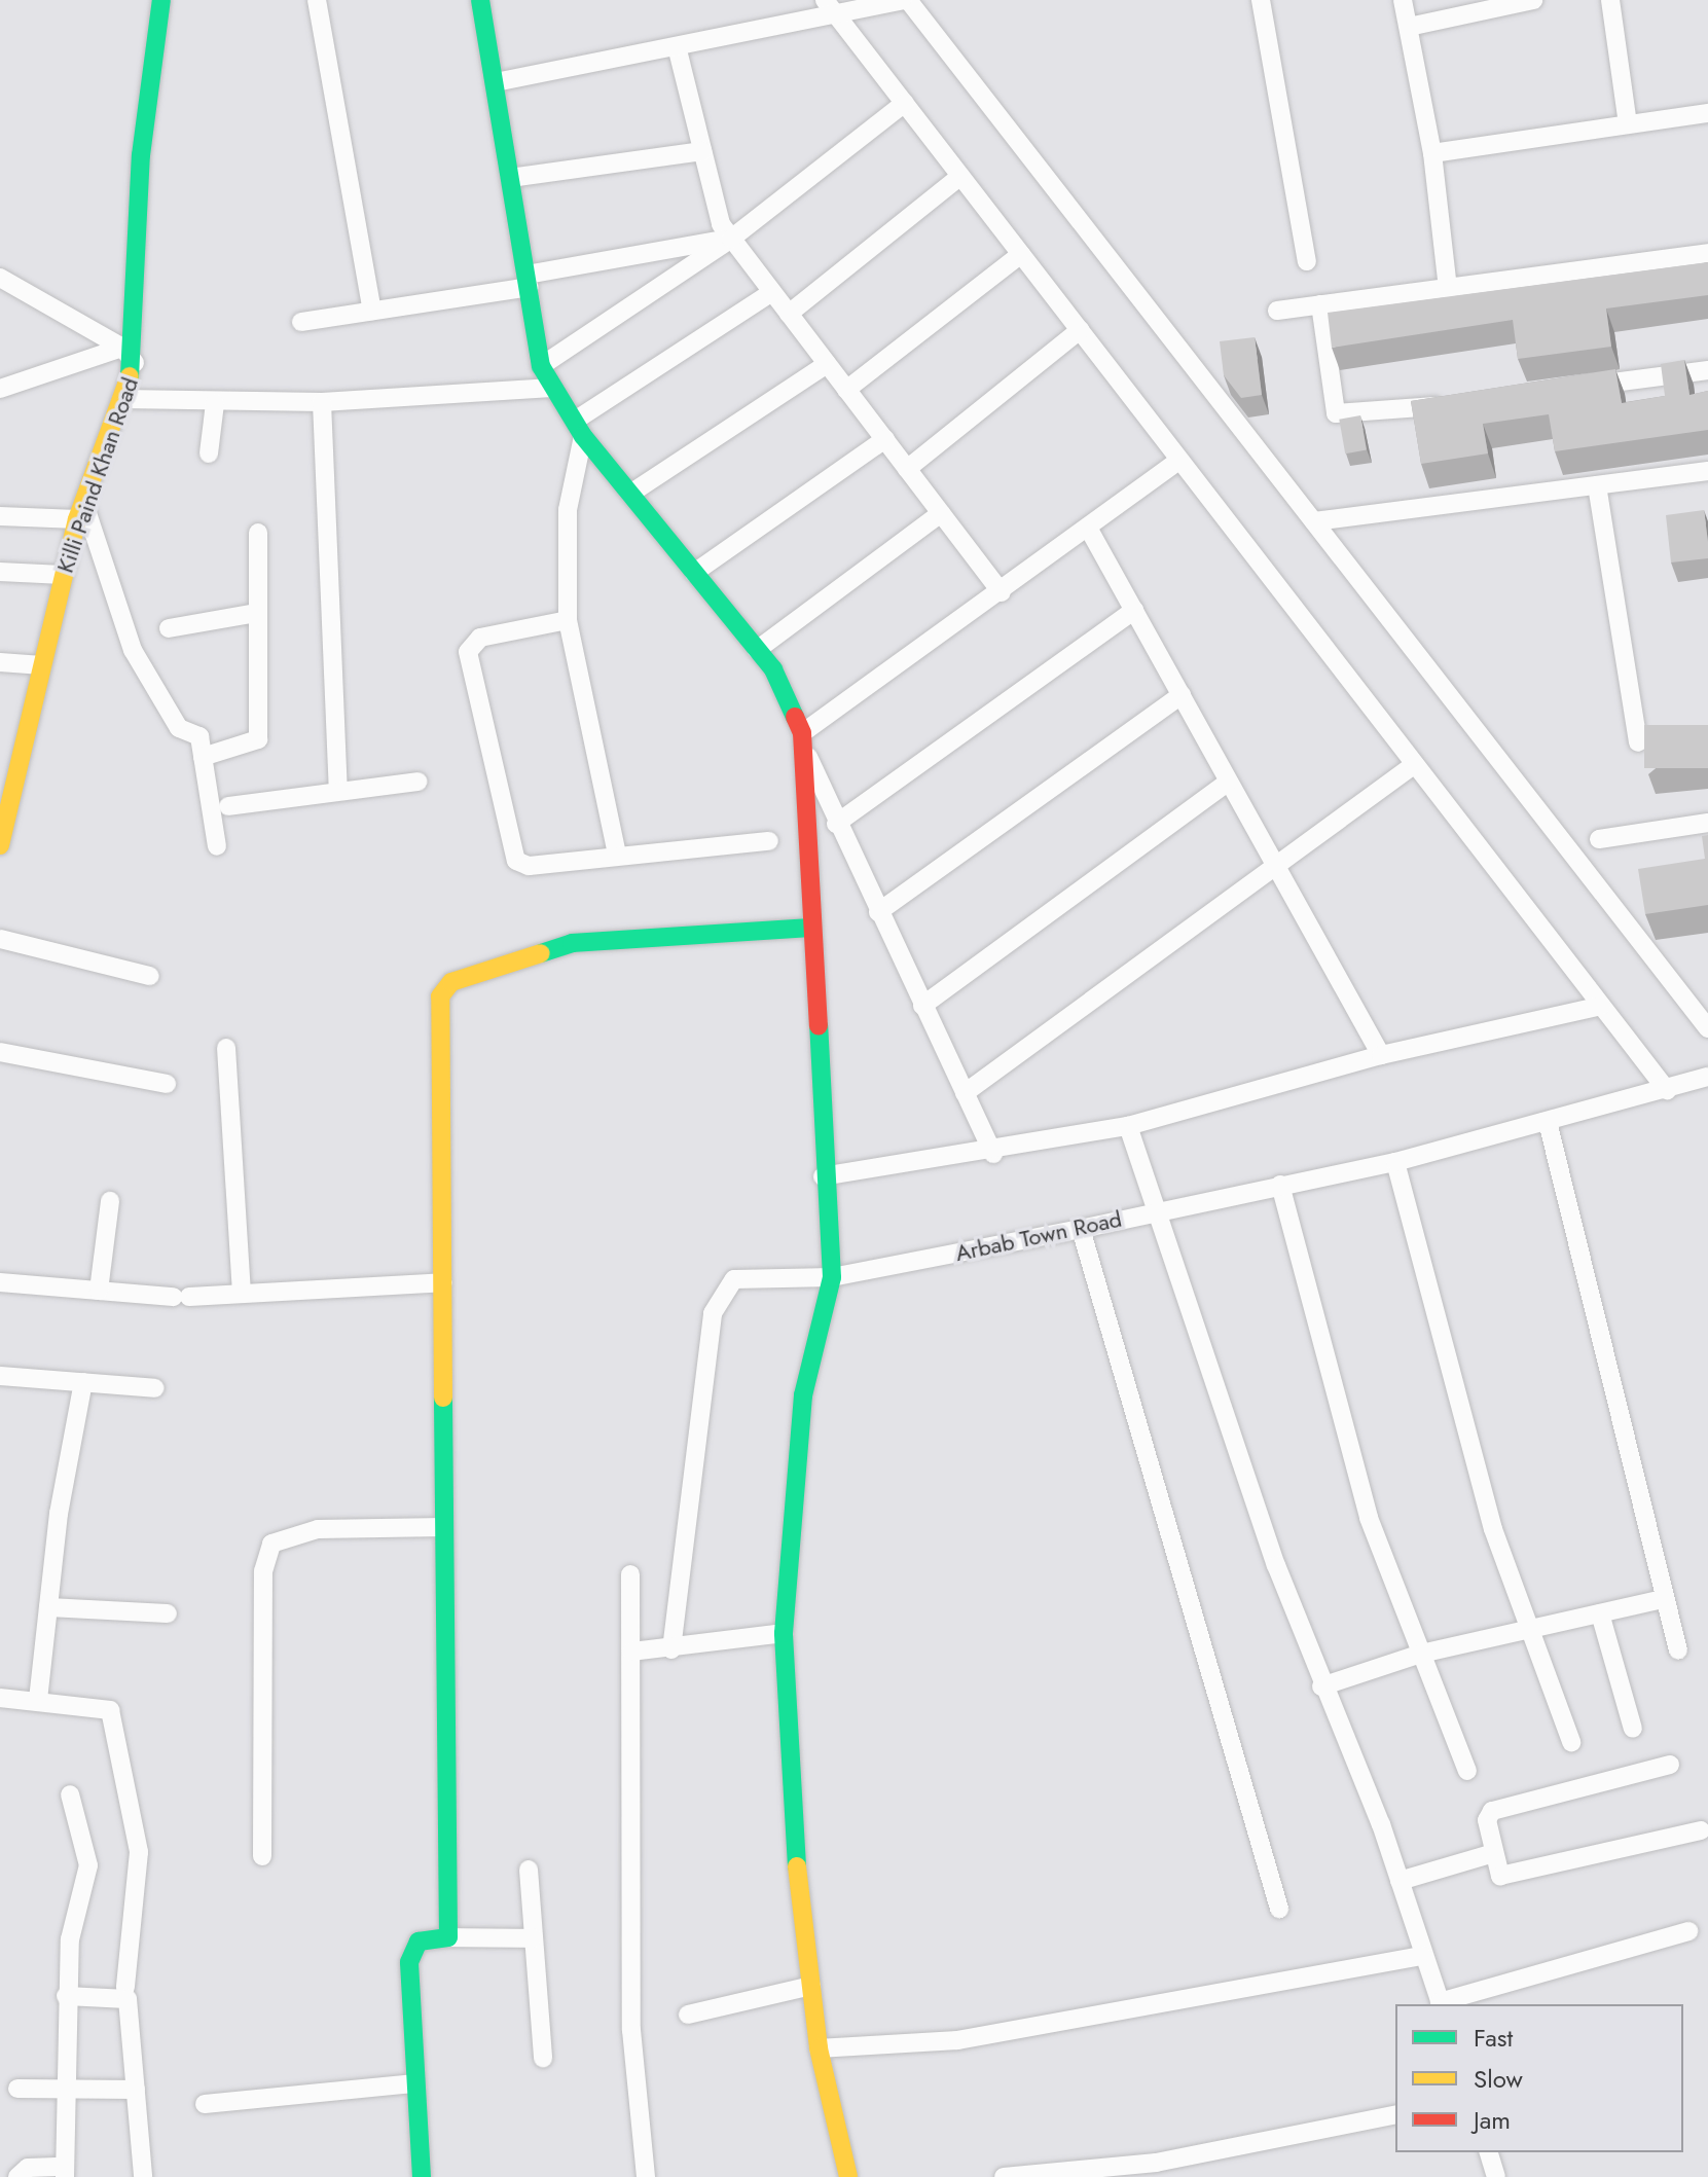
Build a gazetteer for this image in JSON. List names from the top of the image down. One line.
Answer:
{"streets":{"street":["Killi Paind Khan Road","Arbab Town Road"]},"legend":["Fast","Slow","Jam"]}
